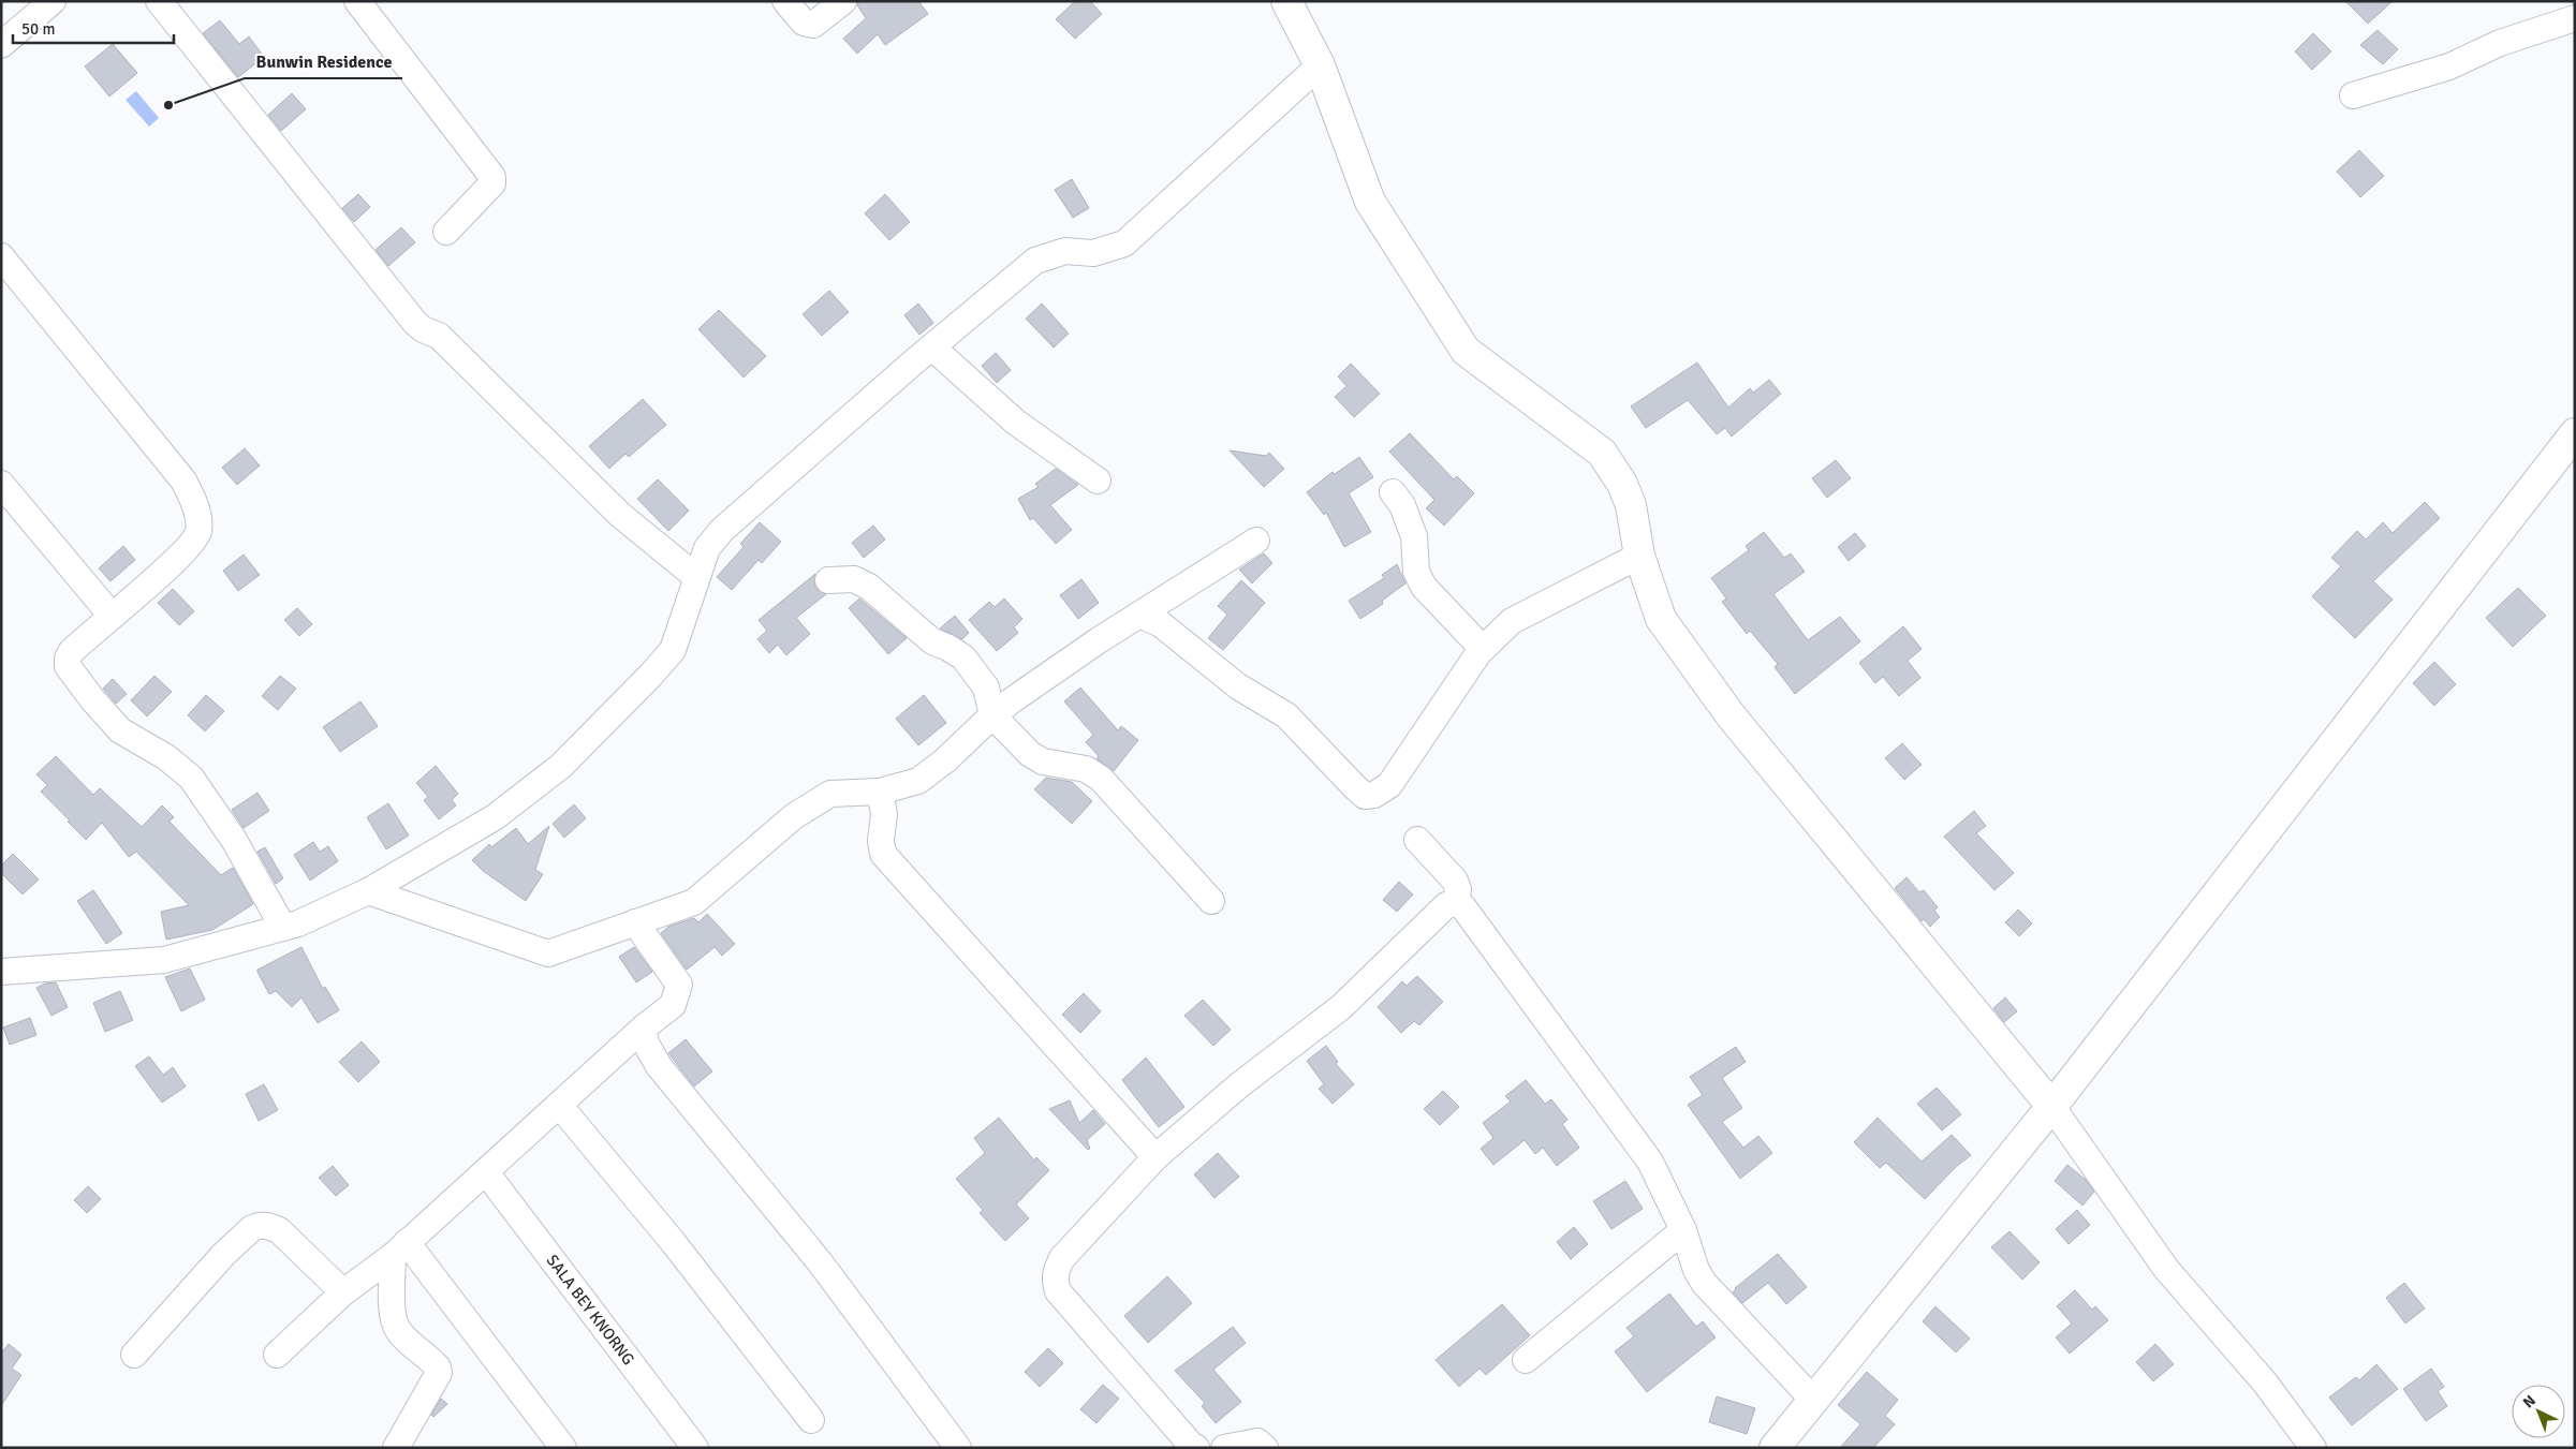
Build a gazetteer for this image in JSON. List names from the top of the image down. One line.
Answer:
{"streets":{"street":["SALA BEY KNORNG"]},"places":["Bunwin Residence"],"scale_bar":"50 m","north":"top left"}
